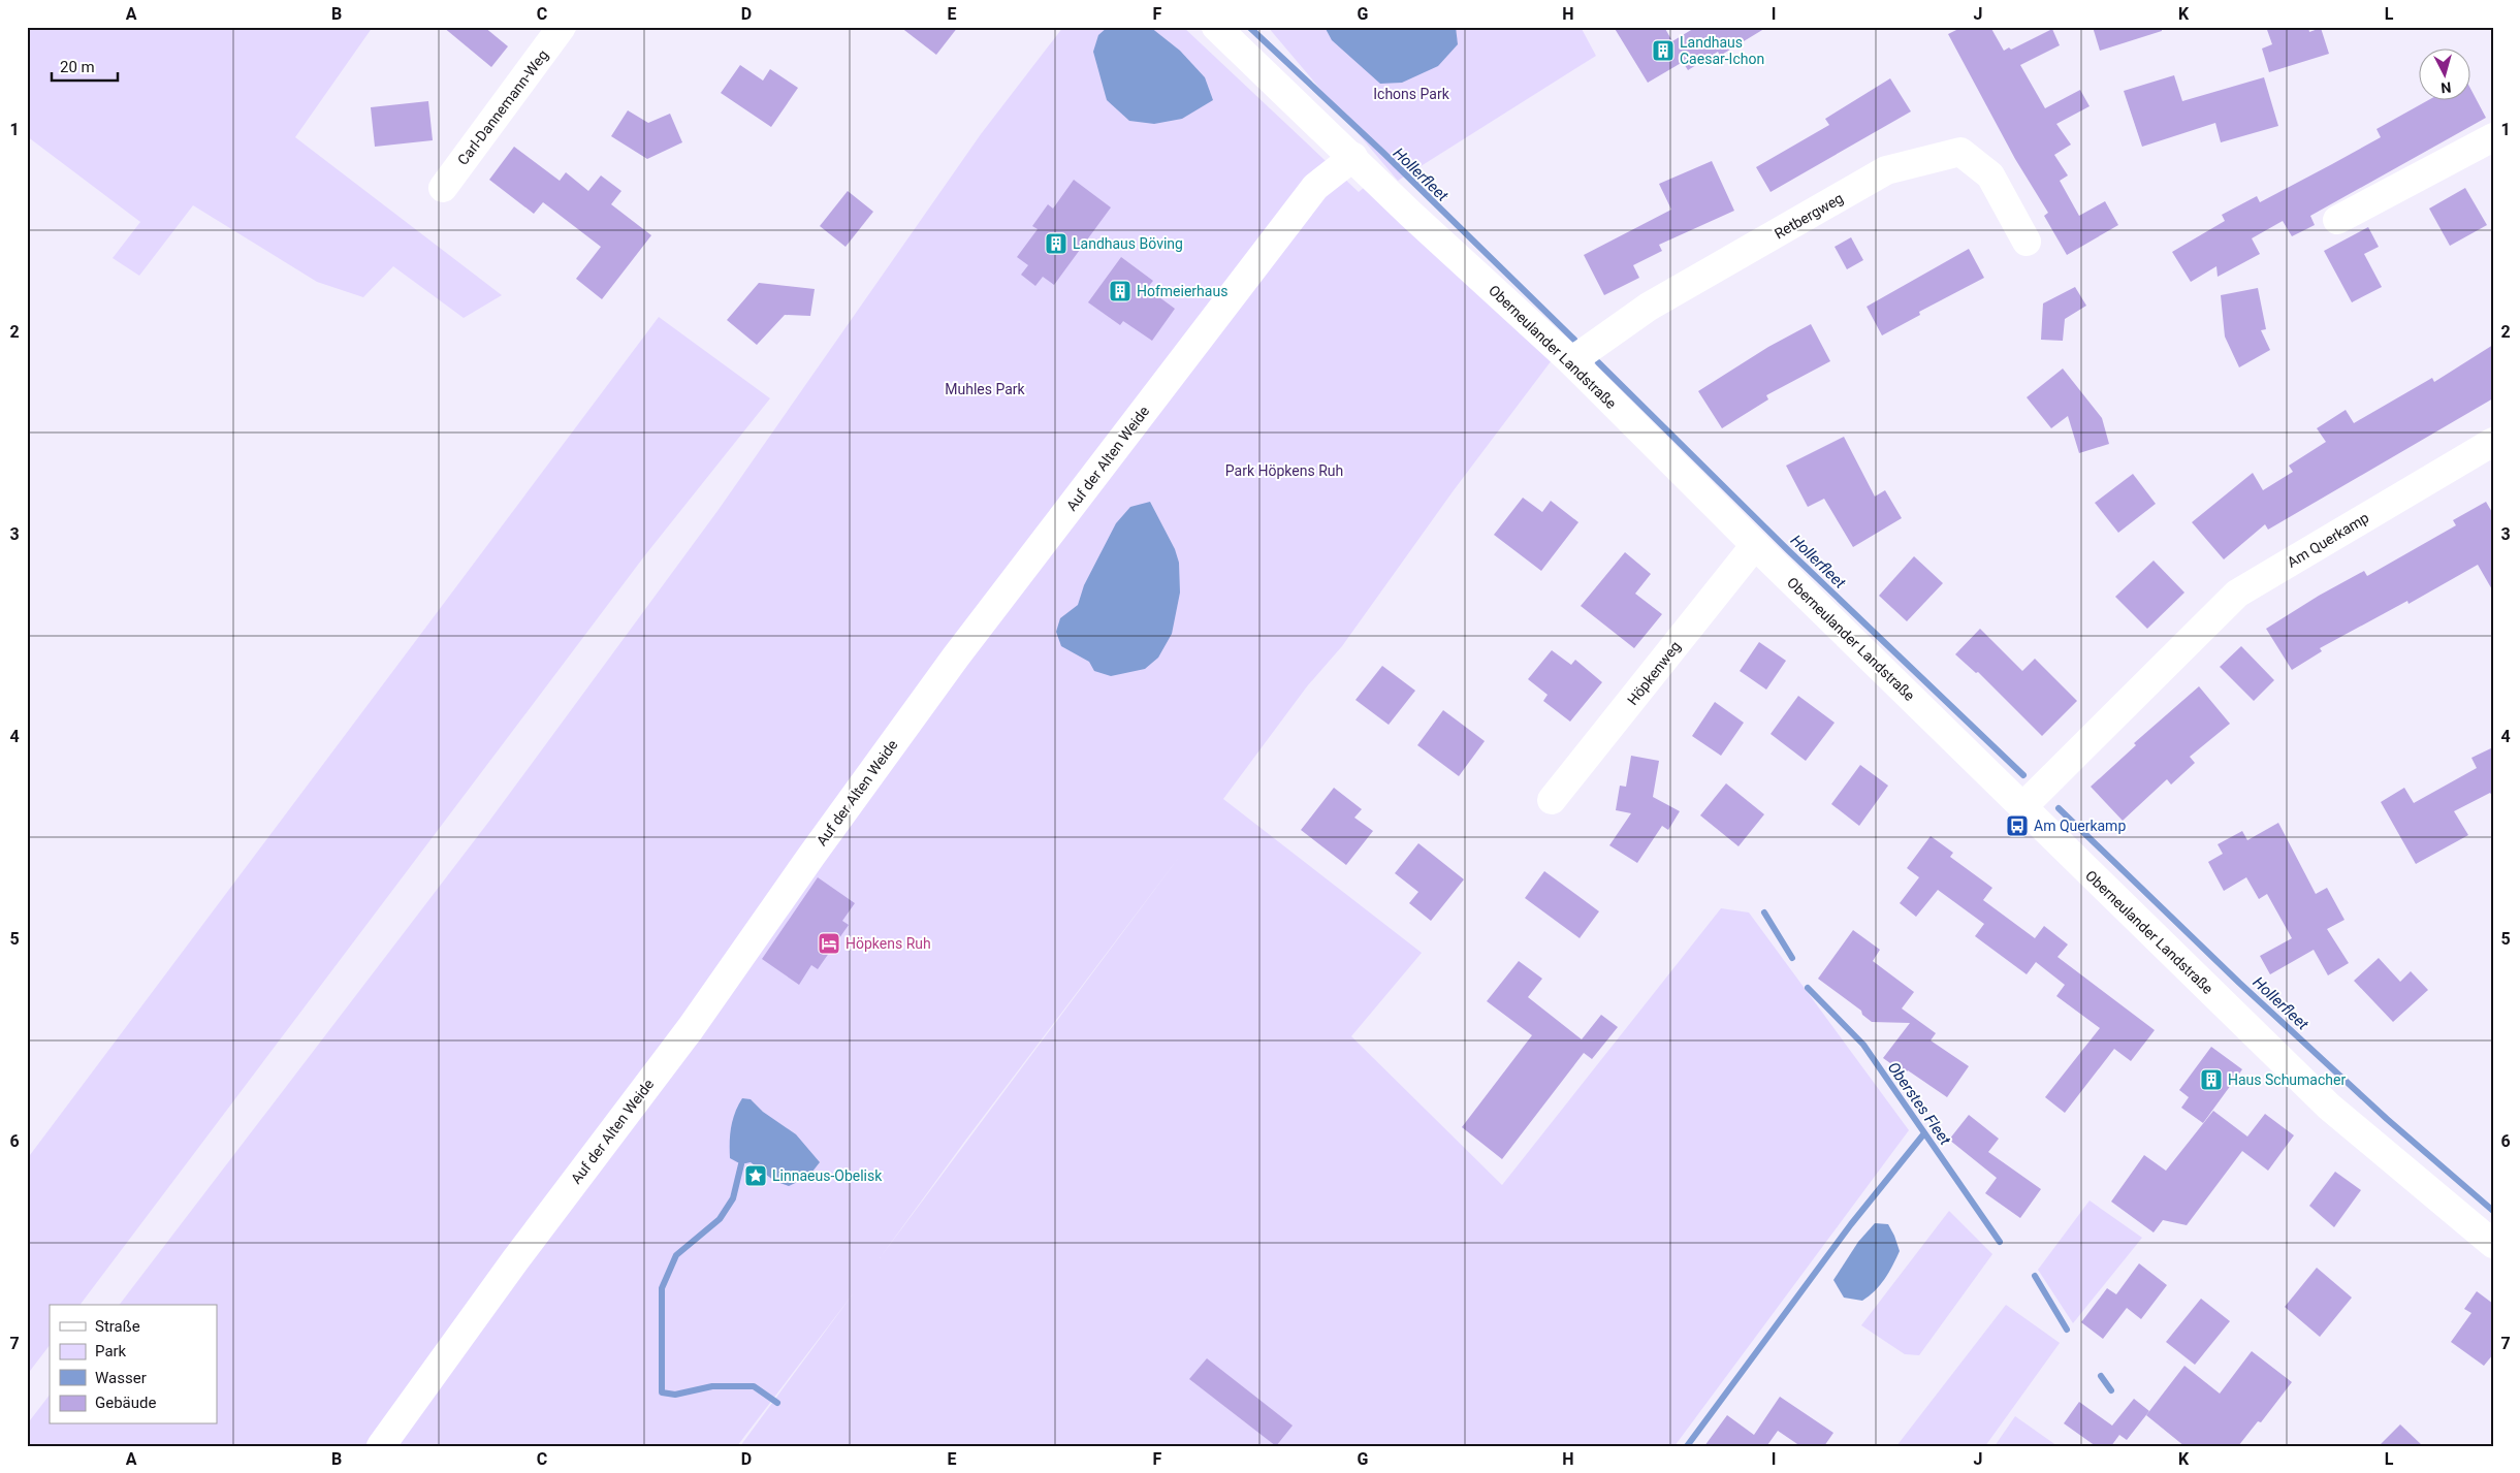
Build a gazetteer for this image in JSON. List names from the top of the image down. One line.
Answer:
{"streets":{"street":["Carl-Dannemann-Weg","Retbergweg","Oberneulander Landstraße","Auf der Alten Weide","Am Querkamp","Höpkenweg"]},"crossings":[["Retbergweg","Oberneulander Landstraße"],["Oberneulander Landstraße","Auf der Alten Weide"],["Oberneulander Landstraße","Am Querkamp"],["Oberneulander Landstraße","Höpkenweg"]],"water":["Hollerfleet","Oberstes Fleet"],"parks":["Ichons Park","Muhles Park","Park Höpkens Ruh"],"places":{"building":["Landhaus Caesar-Ichon","Landhaus Böving","Hofmeierhaus","Haus Schumacher"],"bus stop":["Am Querkamp"],"hotel":["Höpkens Ruh"],"place":["Linnaeus-Obelisk"]},"legend":["Straße","Park","Wasser","Gebäude"],"scale_bar":"20 m","north":"bottom","grid":{"columns":["A","B","C","D","E","F","G","H","I","J","K","L"],"rows":["1","2","3","4","5","6","7"]}}
